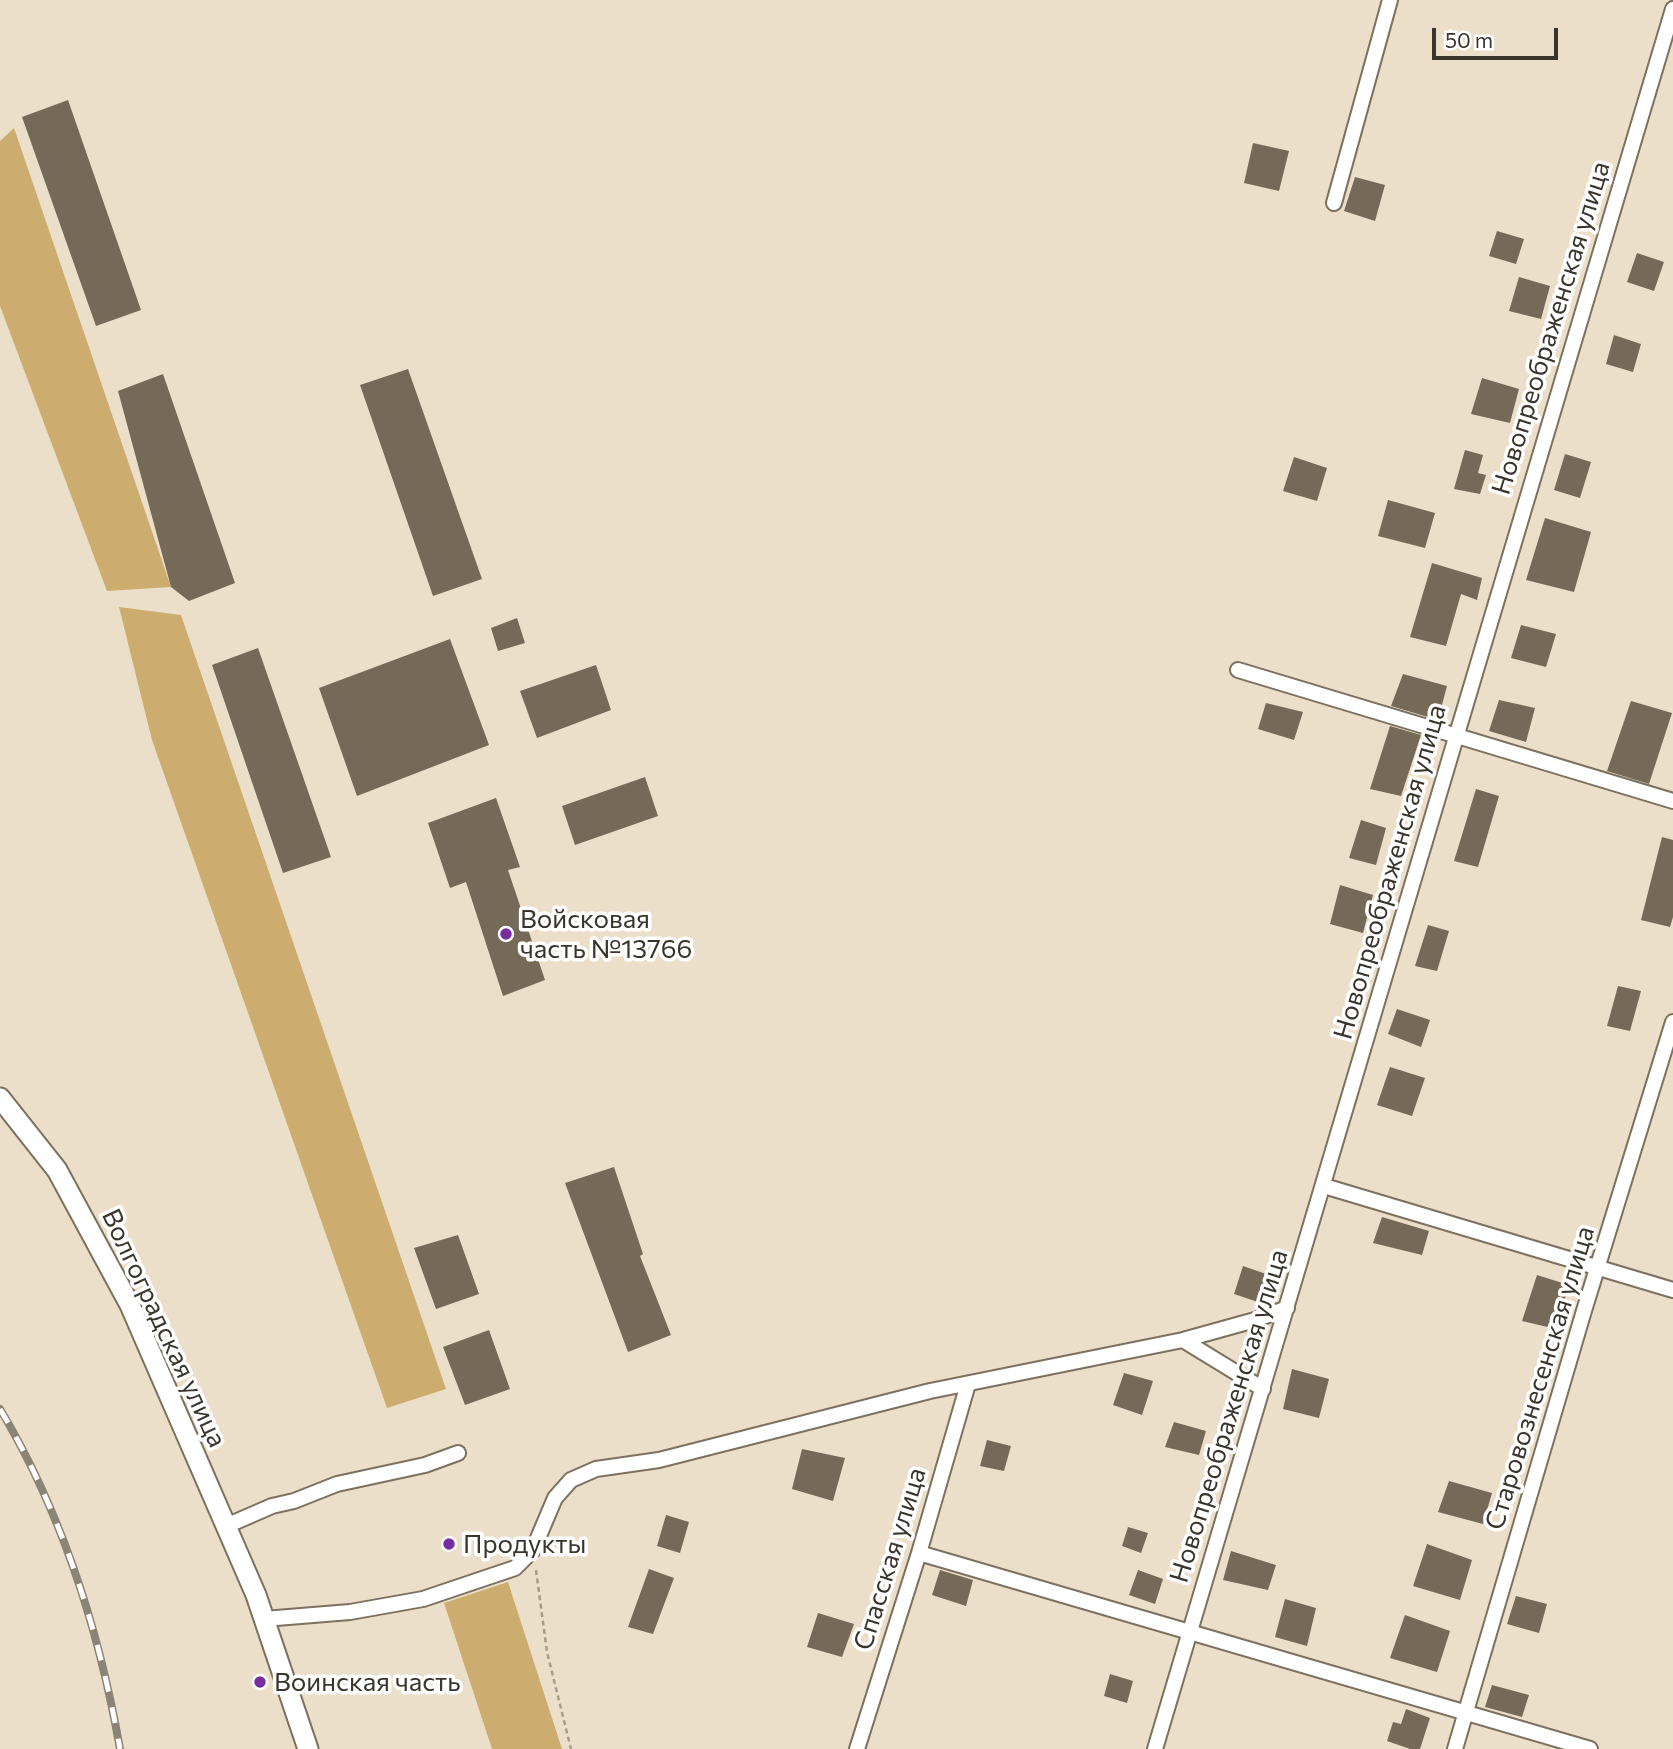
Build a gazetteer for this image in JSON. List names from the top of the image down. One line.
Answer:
{"streets":{"main road":["Волгоградская улица"],"street":["Новопреображенская улица","Старовознесенская улица","Спасская улица"]},"places":["Войсковая часть №13766","Продукты","Воинская часть"],"scale_bar":"50 m"}
